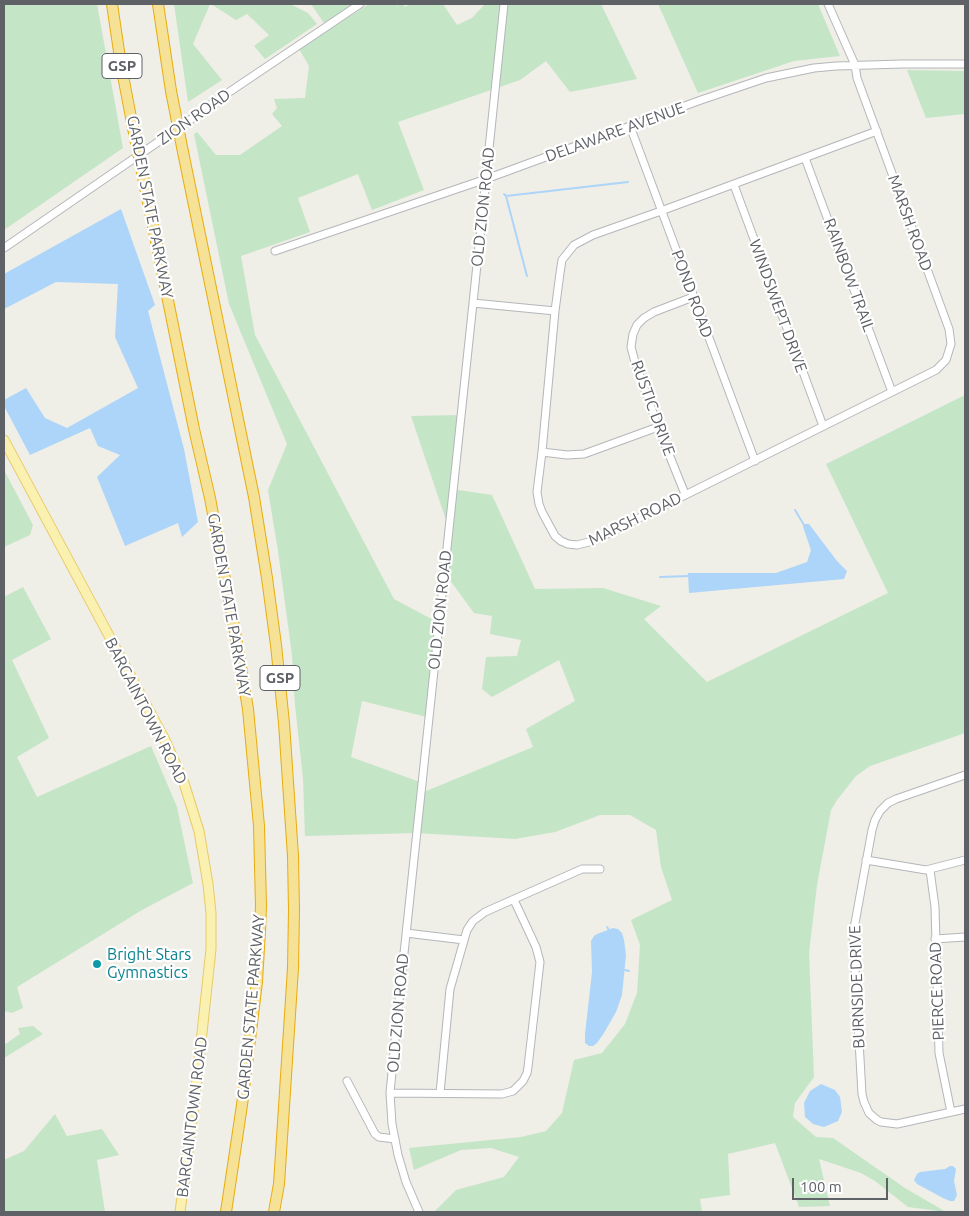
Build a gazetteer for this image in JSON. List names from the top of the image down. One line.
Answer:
{"streets":{"highway":["GSP","GARDEN STATE PARKWAY"],"main road":["BARGAINTOWN ROAD"],"street":["ZION ROAD","DELAWARE AVENUE","OLD ZION ROAD","MARSH ROAD","RAINBOW TRAIL","POND ROAD","WINDSWEPT DRIVE","RUSTIC DRIVE","BURNSIDE DRIVE","PIERCE ROAD"]},"crossings":[["DELAWARE AVENUE","OLD ZION ROAD"],["DELAWARE AVENUE","MARSH ROAD"],["DELAWARE AVENUE","POND ROAD"],["MARSH ROAD","RAINBOW TRAIL"],["MARSH ROAD","POND ROAD"],["MARSH ROAD","WINDSWEPT DRIVE"],["MARSH ROAD","RUSTIC DRIVE"],["POND ROAD","RUSTIC DRIVE"],["BURNSIDE DRIVE","PIERCE ROAD"]],"places":["Bright Stars Gymnastics"],"scale_bar":"100 m"}
